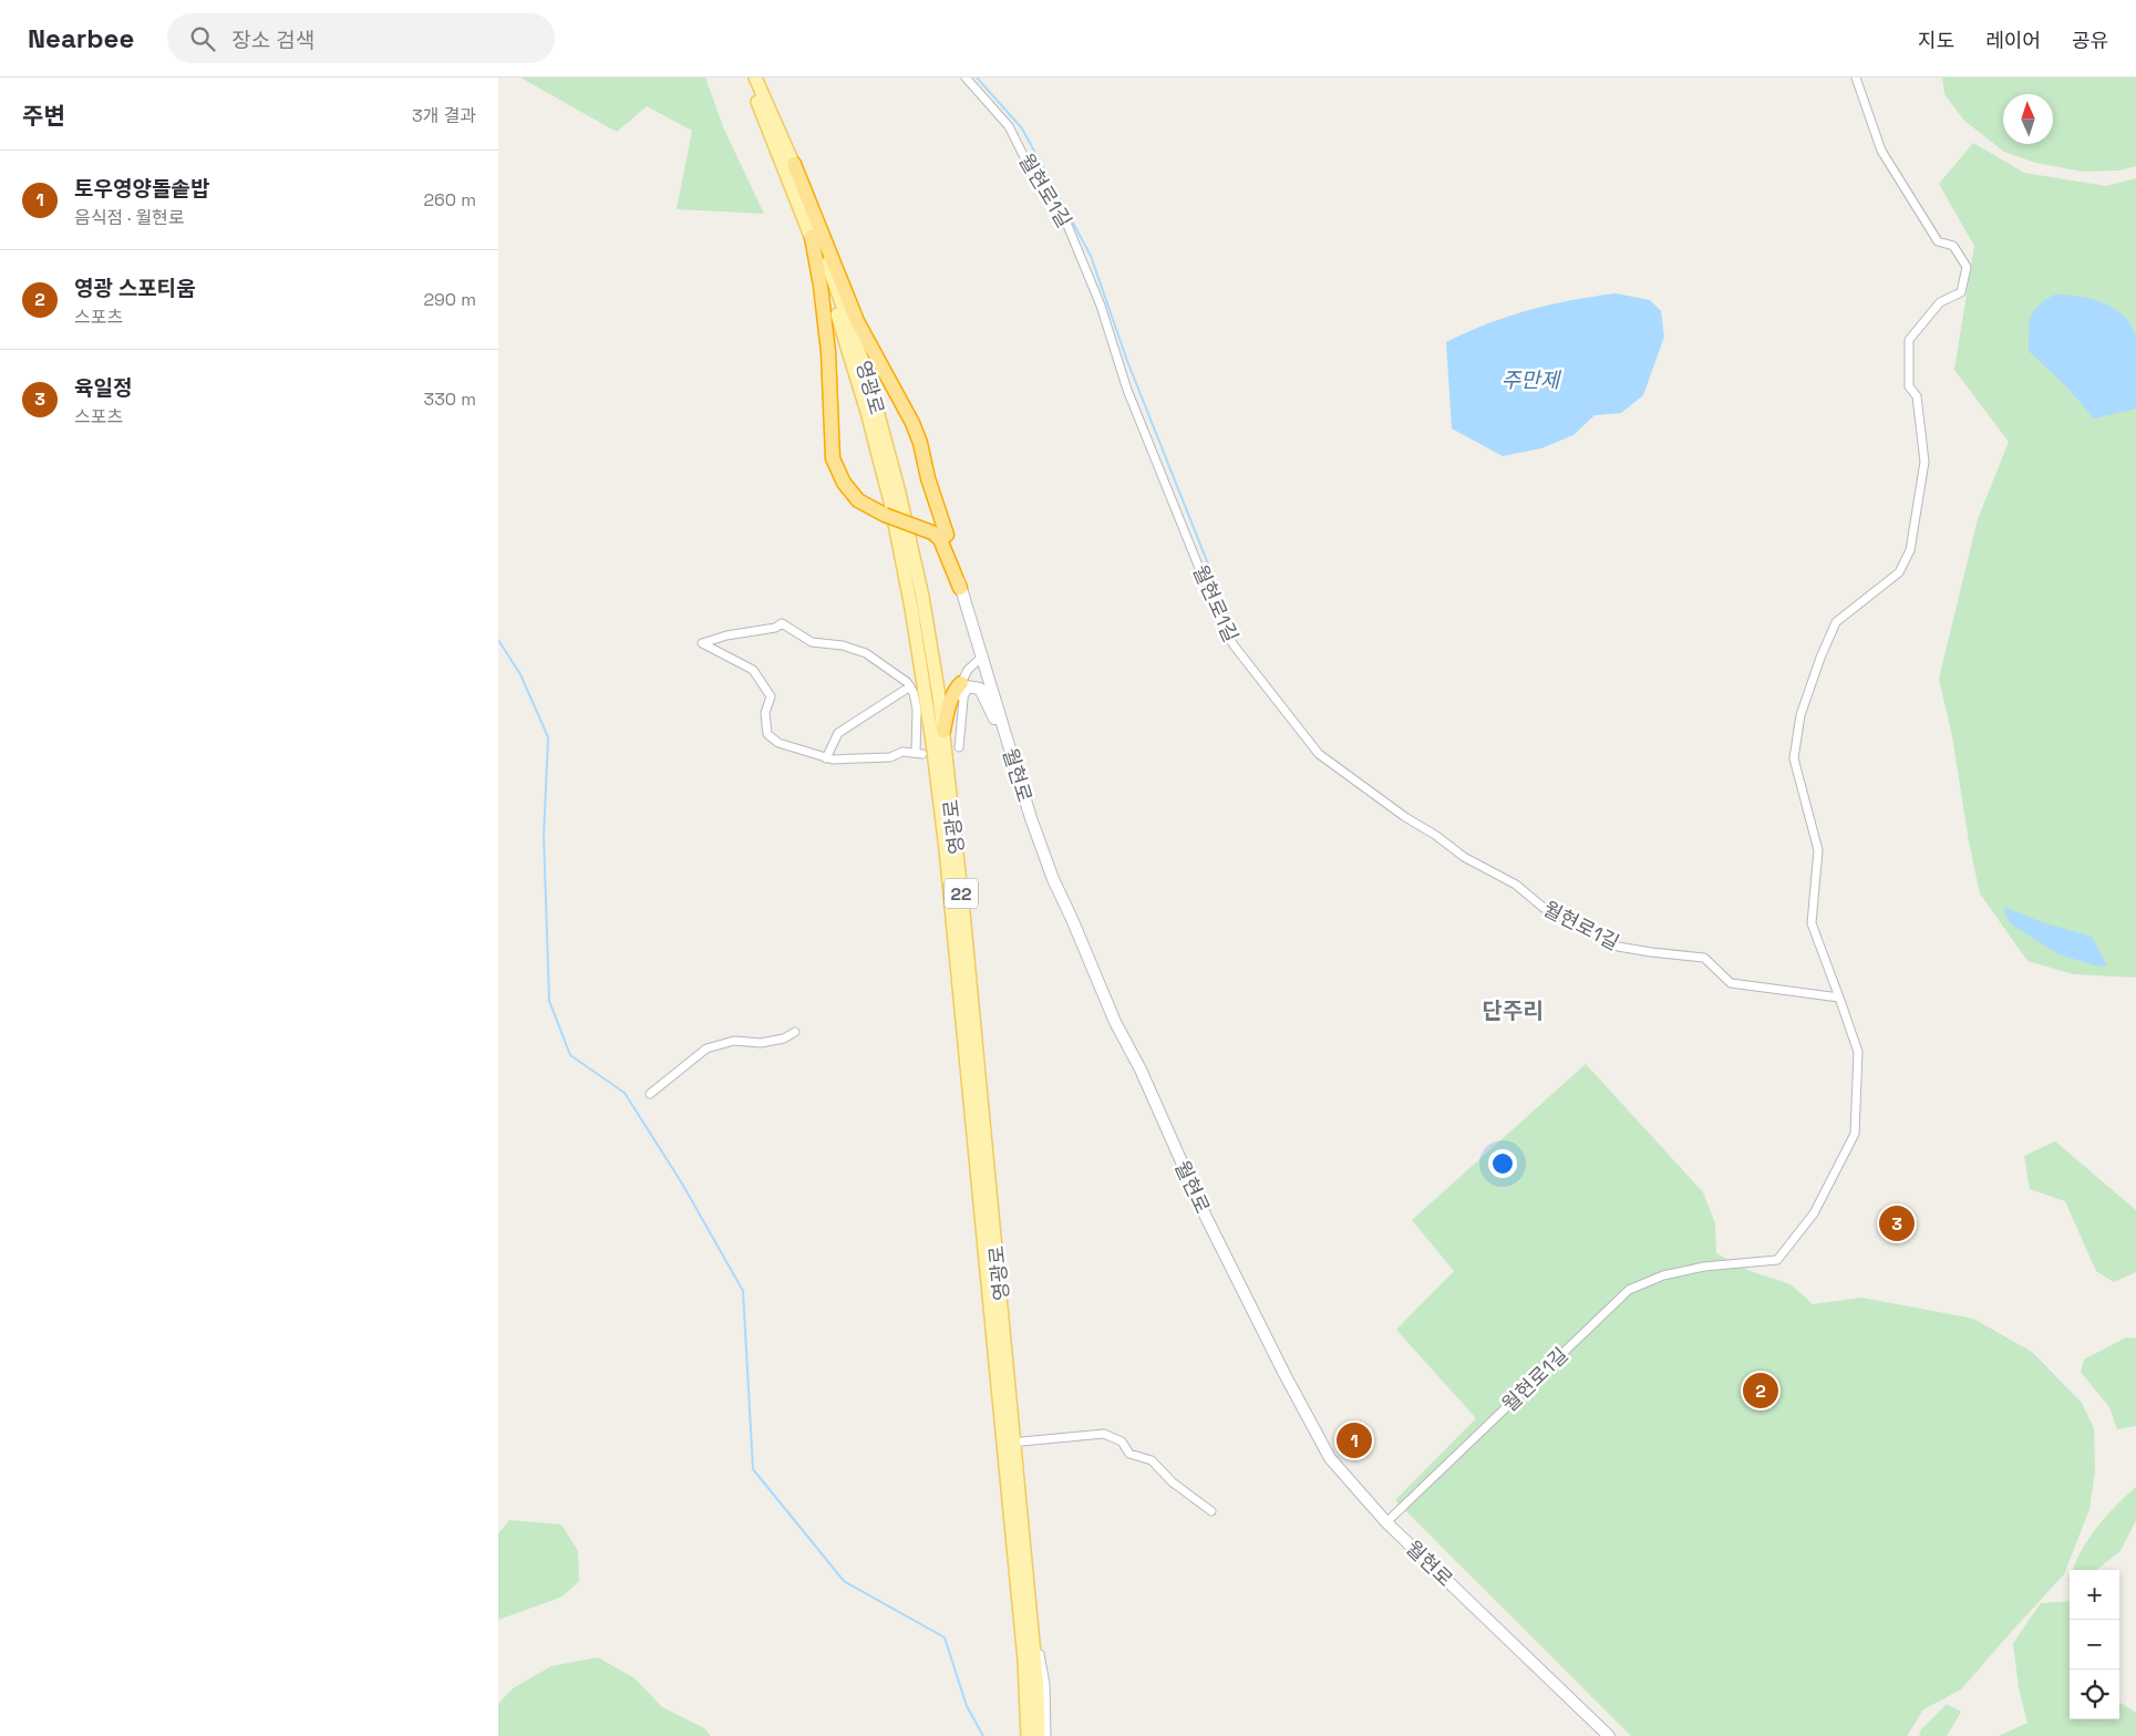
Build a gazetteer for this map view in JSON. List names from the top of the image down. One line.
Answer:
{"streets":{"main road":["영광로","22"],"street":["월현로1길","월현로"]},"crossings":[["월현로1길","월현로"]],"districts":["단주리"],"water":["주만제"],"north":"top","page":{"header":"Nearbee","search":"장소 검색","nav":["지도","레이어","공유"],"heading":["주변","3개 결과"],"list":[{"mark":"1","name":"토우영양돌솥밥","note":"음식점 · 월현로","value":"260 m"},{"mark":"2","name":"영광 스포티움","note":"스포츠","value":"290 m"},{"mark":"3","name":"육일정","note":"스포츠","value":"330 m"}],"pins":["3","2","1"],"map_buttons":["+","−"]}}
